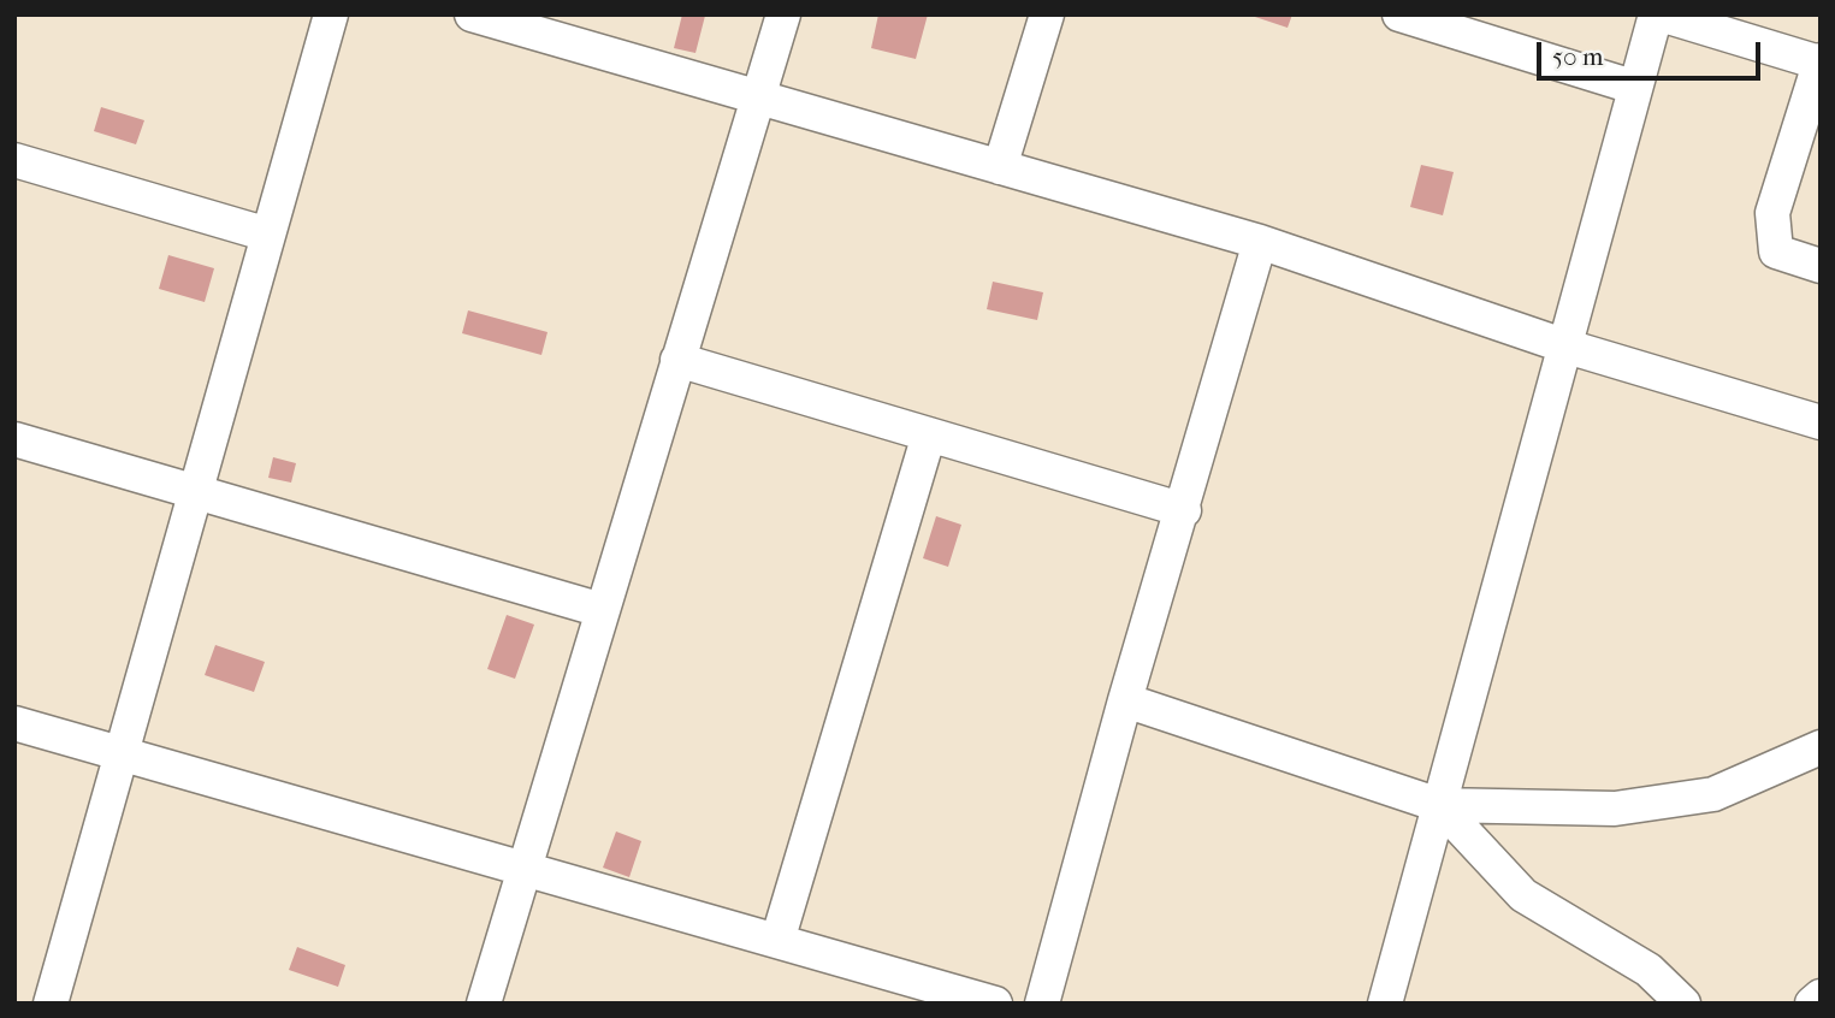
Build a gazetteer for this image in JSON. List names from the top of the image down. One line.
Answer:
{"scale_bar":"50 m"}
